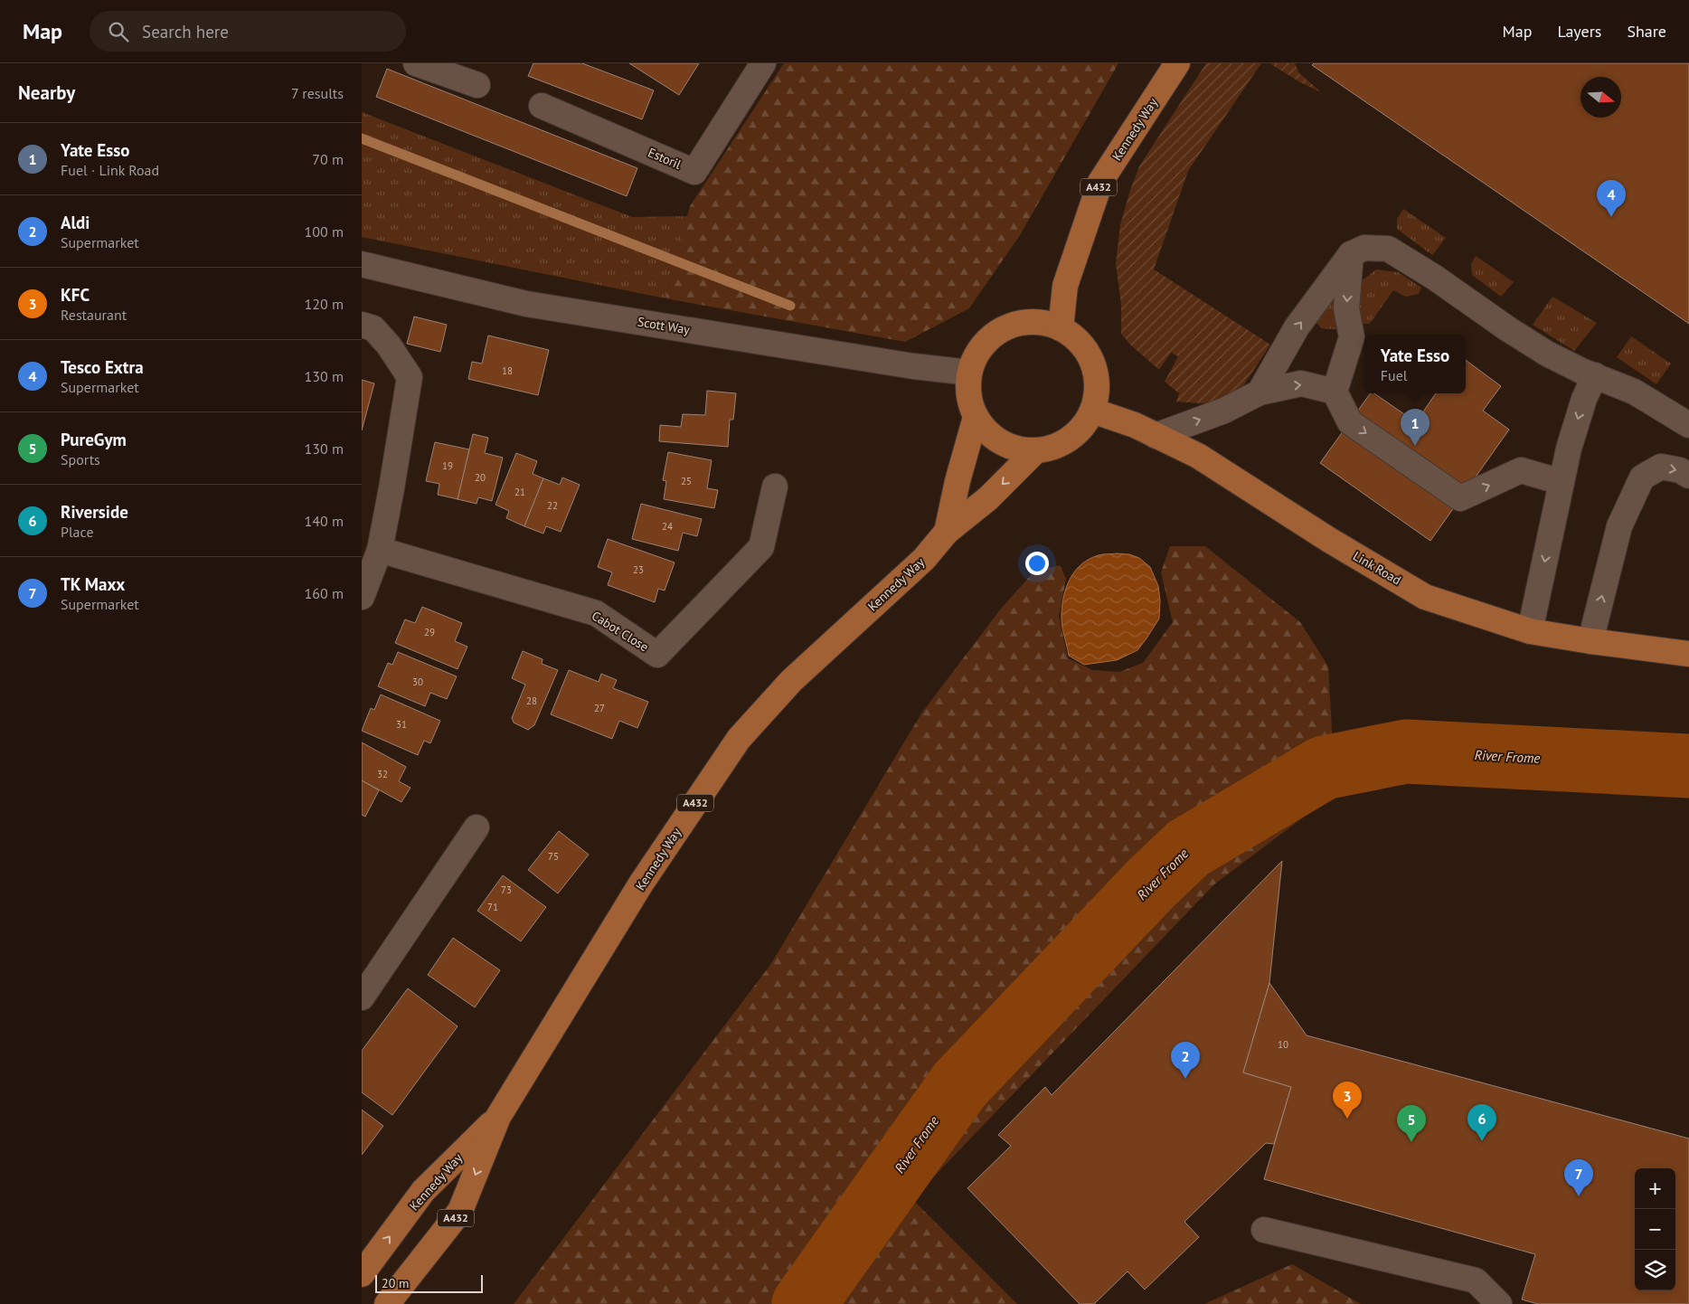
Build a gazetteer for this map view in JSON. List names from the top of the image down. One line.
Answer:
{"streets":{"main road":["Kennedy Way","A432","Link Road"],"street":["Estoril","Scott Way","Cabot Close"]},"crossings":[["Kennedy Way","A432"],["Kennedy Way","Scott Way"],["Kennedy Way","Link Road"],["A432","Scott Way"],["A432","Link Road"],["Scott Way","Link Road"]],"water":["River Frome"],"house_numbers":["18","19","20","25","21","22","24","23","29","30","28","27","31","32","75","73","71","10"],"scale_bar":"20 m","north":"right","page":{"header":"Map","search":"Search here","nav":["Map","Layers","Share"],"heading":["Nearby","7 results"],"list":[{"mark":"1","name":"Yate Esso","note":"Fuel · Link Road","value":"70 m"},{"mark":"2","name":"Aldi","note":"Supermarket","value":"100 m"},{"mark":"3","name":"KFC","note":"Restaurant","value":"120 m"},{"mark":"4","name":"Tesco Extra","note":"Supermarket","value":"130 m"},{"mark":"5","name":"PureGym","note":"Sports","value":"130 m"},{"mark":"6","name":"Riverside","note":"Place","value":"140 m"},{"mark":"7","name":"TK Maxx","note":"Supermarket","value":"160 m"}],"pins":["4","1","2","3","6","5","7"],"popup":["Yate Esso","Fuel"],"map_buttons":["+","−"],"scale":"20 m"}}
